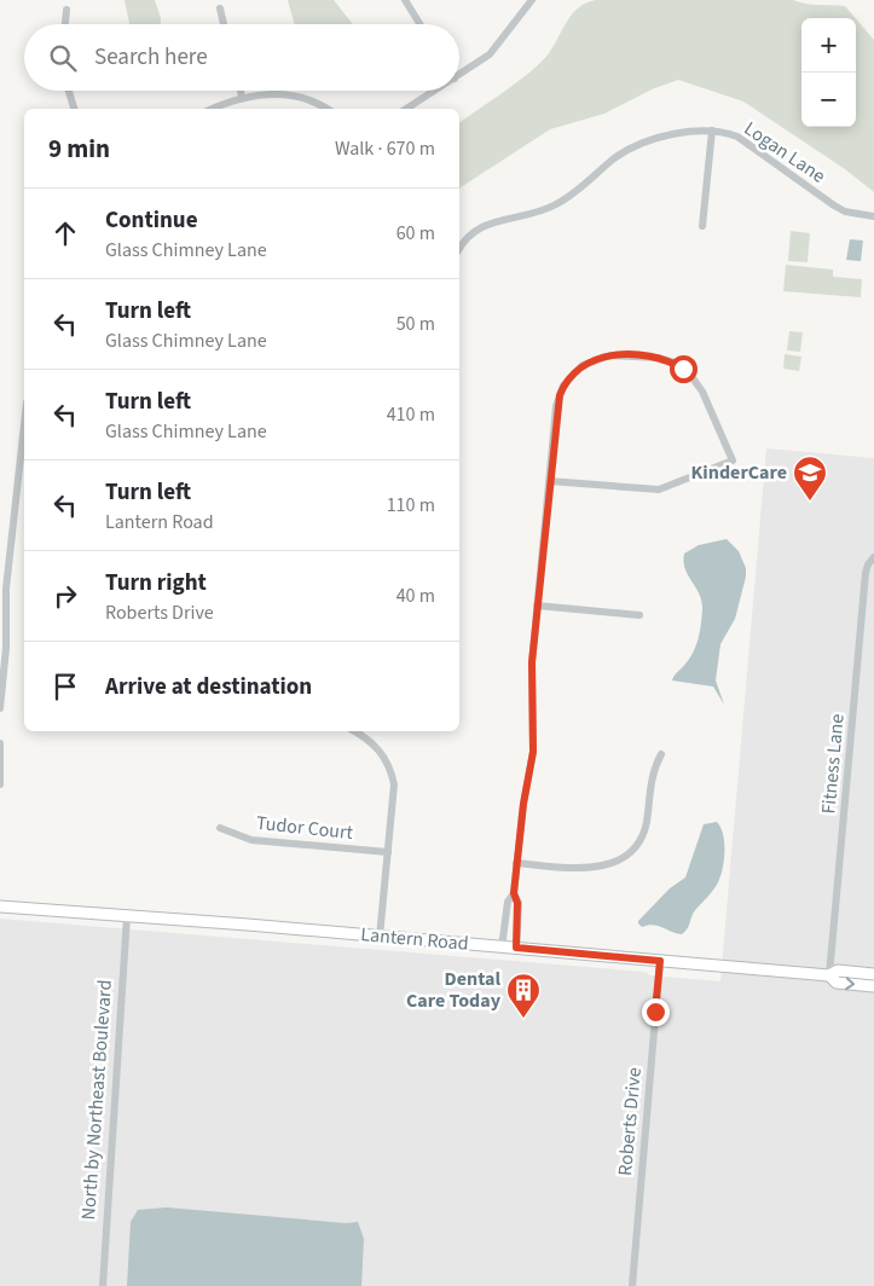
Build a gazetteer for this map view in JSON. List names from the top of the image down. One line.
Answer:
{"streets":{"street":["Logan Lane","Fitness Lane","Tudor Court","Lantern Road","North by Northeast Boulevard","Roberts Drive"]},"crossings":[["Fitness Lane","Lantern Road"],["Lantern Road","North by Northeast Boulevard"],["Lantern Road","Roberts Drive"]],"places":{"school or university":["KinderCare"],"building":["Dental Care Today"]},"page":{"map_buttons":["+","−"],"search":"Search here","heading":["9 min","Walk · 670 m"],"list":[["Continue","Glass Chimney Lane","60 m"],["Turn left","Glass Chimney Lane","50 m"],["Turn left","Glass Chimney Lane","410 m"],["Turn left","Lantern Road","110 m"],["Turn right","Roberts Drive","40 m"],"Arrive at destination"]}}
